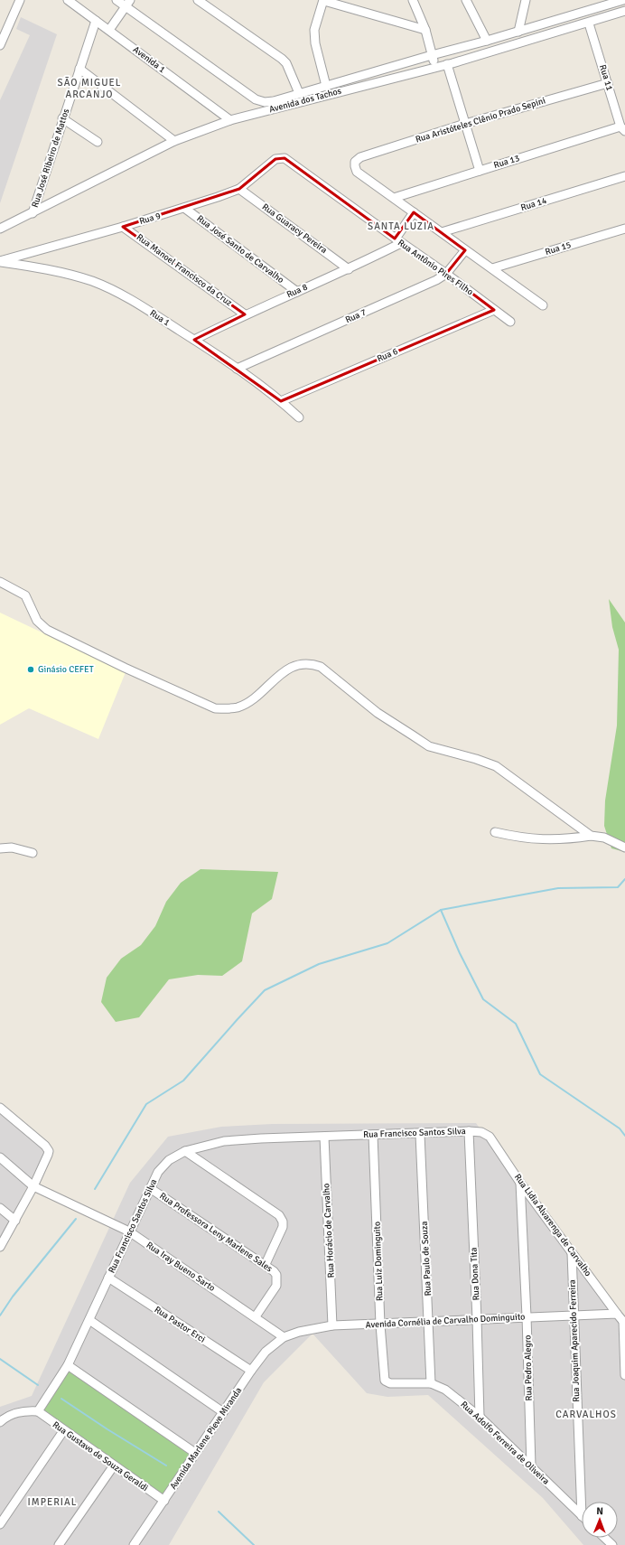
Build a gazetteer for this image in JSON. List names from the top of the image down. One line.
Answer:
{"streets":{"street":["Avenida 1","Rua 11","Avenida dos Tachos","Rua Aristóteles Clênio Prado Sepini","Rua José Ribeiro de Mattos","Rua 13","Rua 14","Rua 9","Rua Guaracy Pereira","Rua 15","Rua José Santo de Carvalho","Rua Antônio Pires Filho","Rua Manoel Francisco da Cruz","Rua 8","Rua 7","Rua 1","Rua 6","Rua Francisco Santos Silva","Rua Lidia Alvarenga de Carvalho","Rua Horácio de Carvalho","Rua Professora Leny Marlene Sales","Rua Paulo de Souza","Rua Luiz Dominguito","Rua Iray Bueno Sarto","Rua Dona Tita","Avenida Cornélia de Carvalho Dominguito","Rua Pastor Erci","Rua Joaquim Aparecido Ferreira","Rua Pedro Alegro","Avenida Marlene Pieve Miranda","Rua Adolfo Ferreira de Oliveira","Rua Gustavo de Souza Geraldi"]},"crossings":[["Avenida 1","Avenida dos Tachos"],["Avenida 1","Rua José Ribeiro de Mattos"],["Rua 11","Avenida dos Tachos"],["Rua 11","Rua Aristóteles Clênio Prado Sepini"],["Rua 11","Rua 13"],["Avenida dos Tachos","Rua José Ribeiro de Mattos"],["Rua Aristóteles Clênio Prado Sepini","Rua 13"],["Rua 9","Rua Guaracy Pereira"],["Rua 9","Rua José Santo de Carvalho"],["Rua 9","Rua Antônio Pires Filho"],["Rua 9","Rua Manoel Francisco da Cruz"],["Rua 9","Rua 1"],["Rua Guaracy Pereira","Rua 8"],["Rua José Santo de Carvalho","Rua 8"],["Rua Antônio Pires Filho","Rua 8"],["Rua Antônio Pires Filho","Rua 7"],["Rua Antônio Pires Filho","Rua 6"],["Rua Manoel Francisco da Cruz","Rua 8"],["Rua 8","Rua 1"],["Rua 7","Rua 1"],["Rua 1","Rua 6"],["Rua Francisco Santos Silva","Rua Lidia Alvarenga de Carvalho"],["Rua Francisco Santos Silva","Rua Horácio de Carvalho"],["Rua Francisco Santos Silva","Rua Professora Leny Marlene Sales"],["Rua Francisco Santos Silva","Rua Paulo de Souza"],["Rua Francisco Santos Silva","Rua Luiz Dominguito"],["Rua Francisco Santos Silva","Rua Iray Bueno Sarto"],["Rua Francisco Santos Silva","Rua Dona Tita"],["Rua Francisco Santos Silva","Rua Pastor Erci"],["Rua Francisco Santos Silva","Rua Gustavo de Souza Geraldi"],["Rua Lidia Alvarenga de Carvalho","Avenida Cornélia de Carvalho Dominguito"],["Rua Lidia Alvarenga de Carvalho","Rua Joaquim Aparecido Ferreira"],["Rua Lidia Alvarenga de Carvalho","Rua Pedro Alegro"],["Rua Horácio de Carvalho","Avenida Cornélia de Carvalho Dominguito"],["Rua Professora Leny Marlene Sales","Rua Iray Bueno Sarto"],["Rua Paulo de Souza","Avenida Cornélia de Carvalho Dominguito"],["Rua Paulo de Souza","Rua Adolfo Ferreira de Oliveira"],["Rua Luiz Dominguito","Avenida Cornélia de Carvalho Dominguito"],["Rua Luiz Dominguito","Rua Adolfo Ferreira de Oliveira"],["Rua Iray Bueno Sarto","Avenida Cornélia de Carvalho Dominguito"],["Rua Iray Bueno Sarto","Avenida Marlene Pieve Miranda"],["Rua Dona Tita","Avenida Cornélia de Carvalho Dominguito"],["Rua Dona Tita","Rua Adolfo Ferreira de Oliveira"],["Avenida Cornélia de Carvalho Dominguito","Rua Joaquim Aparecido Ferreira"],["Avenida Cornélia de Carvalho Dominguito","Rua Pedro Alegro"],["Avenida Cornélia de Carvalho Dominguito","Avenida Marlene Pieve Miranda"],["Rua Pastor Erci","Avenida Marlene Pieve Miranda"],["Rua Joaquim Aparecido Ferreira","Rua Adolfo Ferreira de Oliveira"],["Rua Pedro Alegro","Rua Adolfo Ferreira de Oliveira"],["Avenida Marlene Pieve Miranda","Rua Gustavo de Souza Geraldi"]],"districts":["SÃO MIGUEL ARCANJO","SANTA LUZIA","CARVALHOS","IMPERIAL"],"places":["Ginásio CEFET"],"north":"top"}
